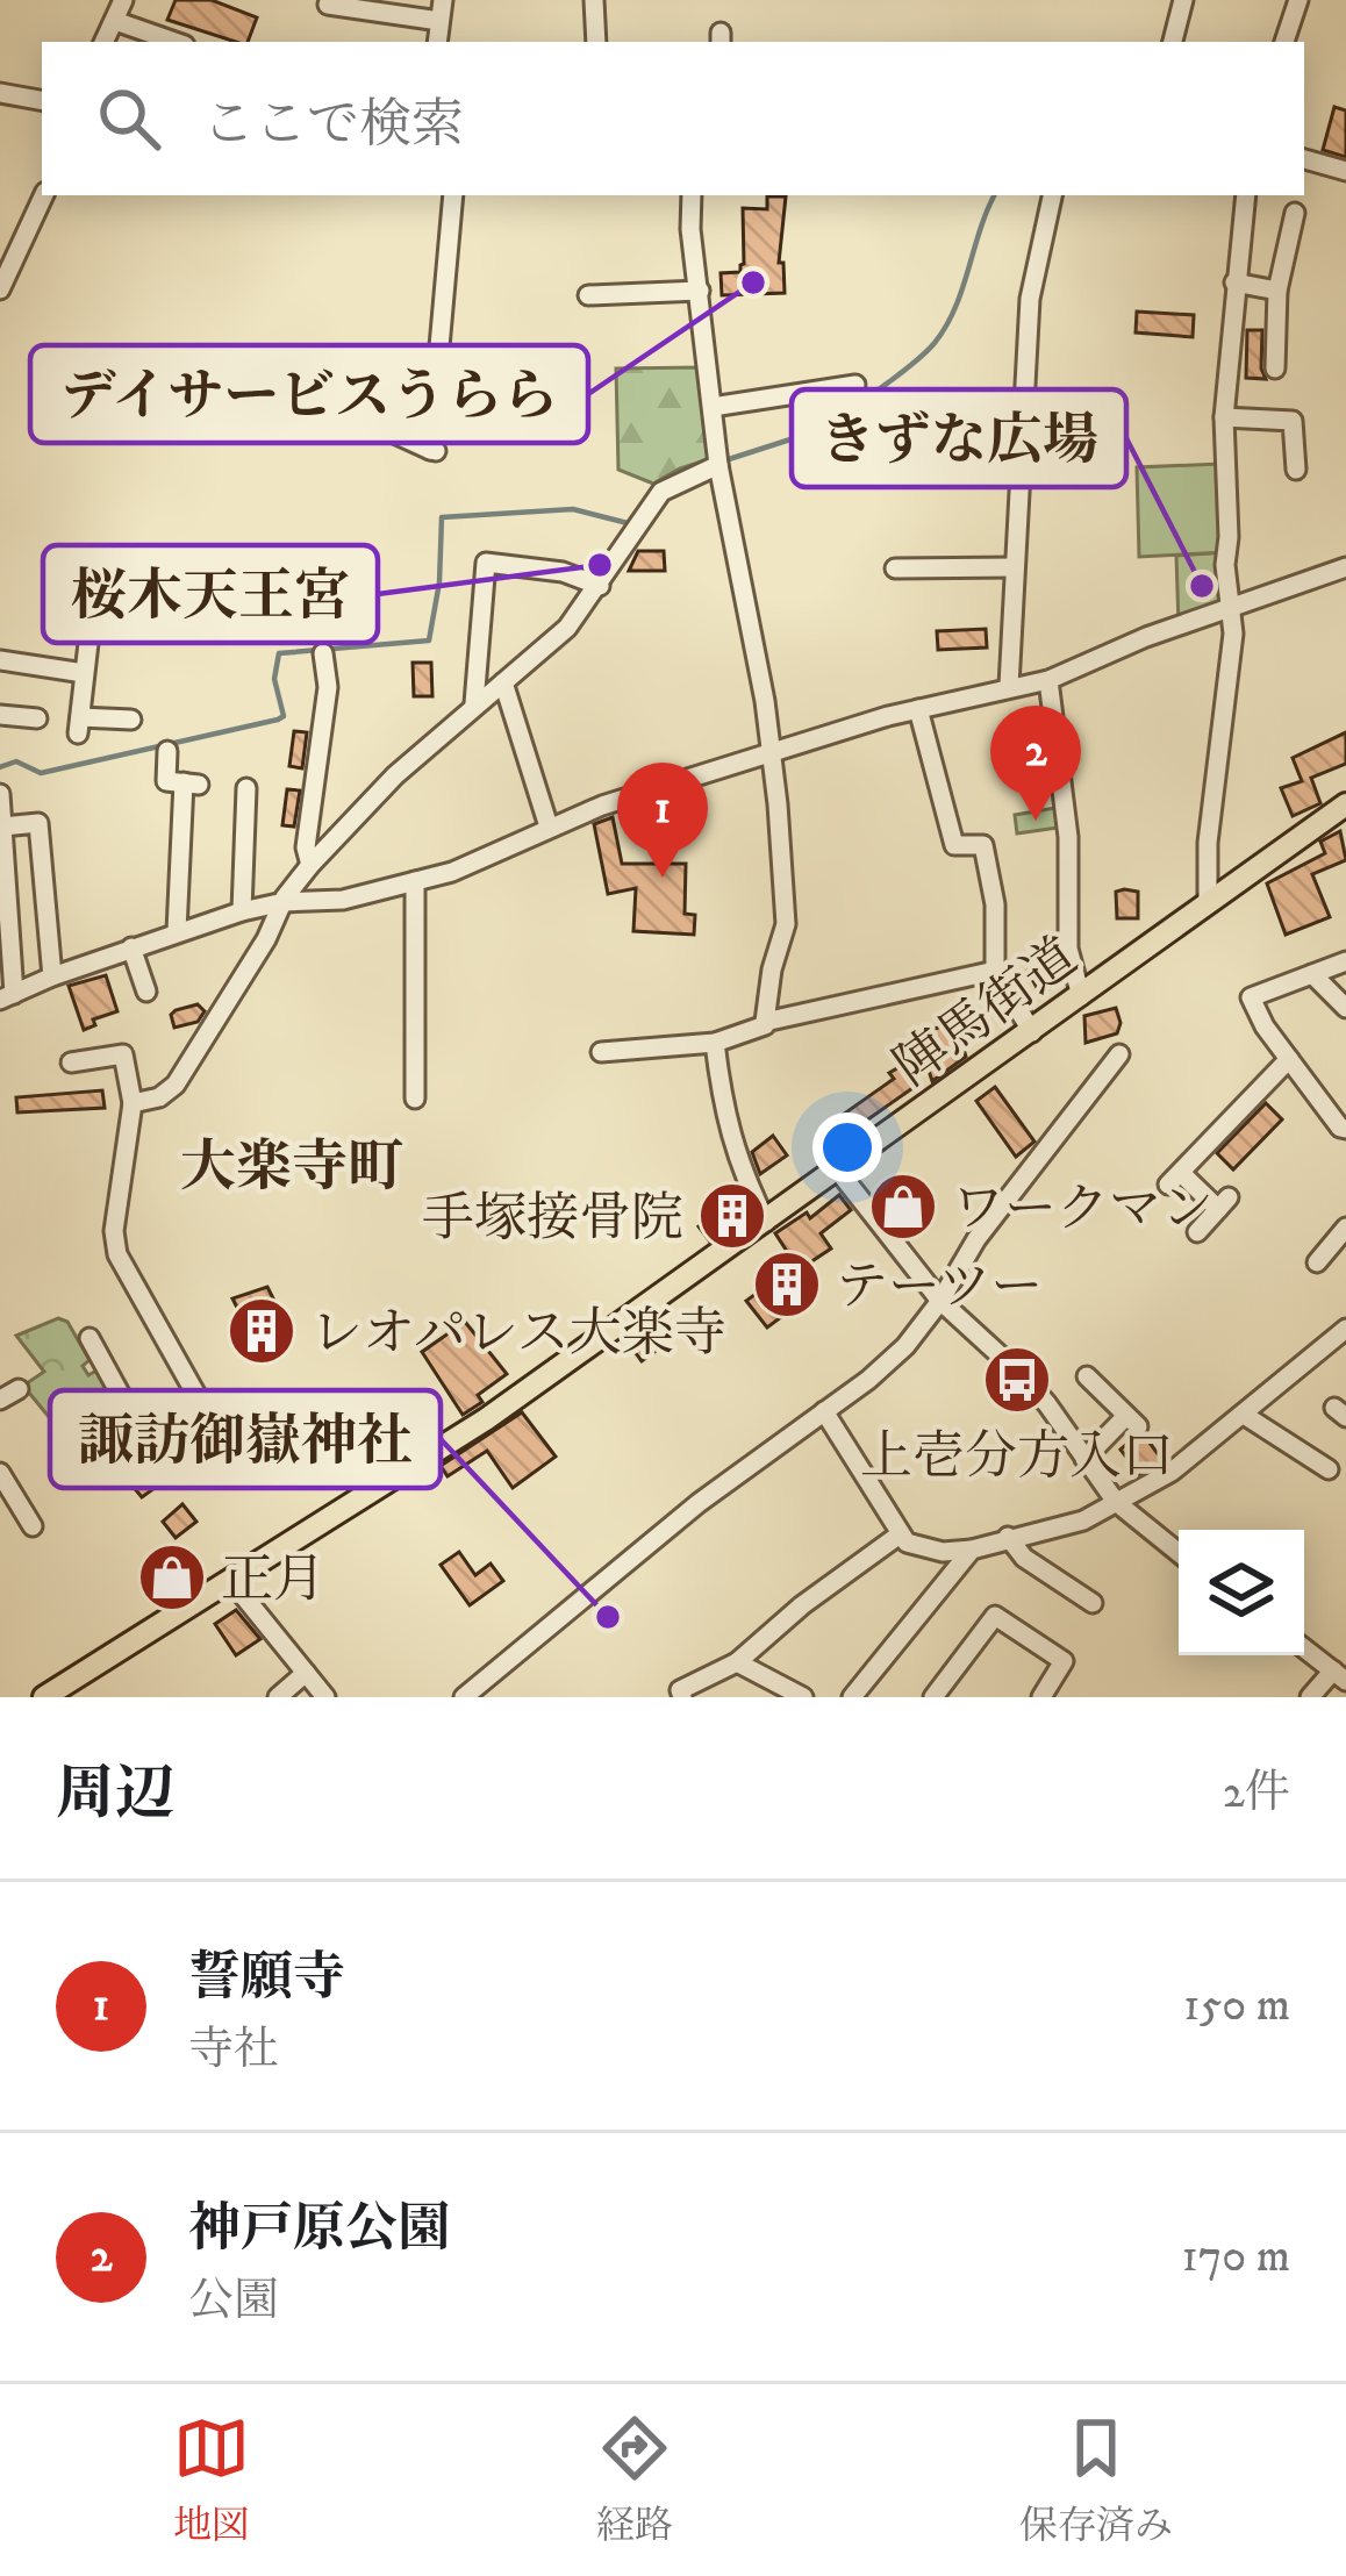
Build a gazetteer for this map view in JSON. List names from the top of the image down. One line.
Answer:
{"streets":{"main road":["陣馬街道"]},"districts":["大楽寺町"],"places":{"other":["デイサービスうらら","桜木天王宮","きずな広場","諏訪御嶽神社"],"shop":["ワークマン","正月"],"building":["手塚接骨院","テーツー","レオパレス大楽寺"],"bus stop":["上壱分方入口"]},"page":{"search":"ここで検索","pins":["2","1"],"heading":["周辺","2件"],"list":[{"mark":"1","name":"誓願寺","note":"寺社","value":"150 m"},{"mark":"2","name":"神戸原公園","note":"公園","value":"170 m"}],"nav":["地図","経路","保存済み"]}}
